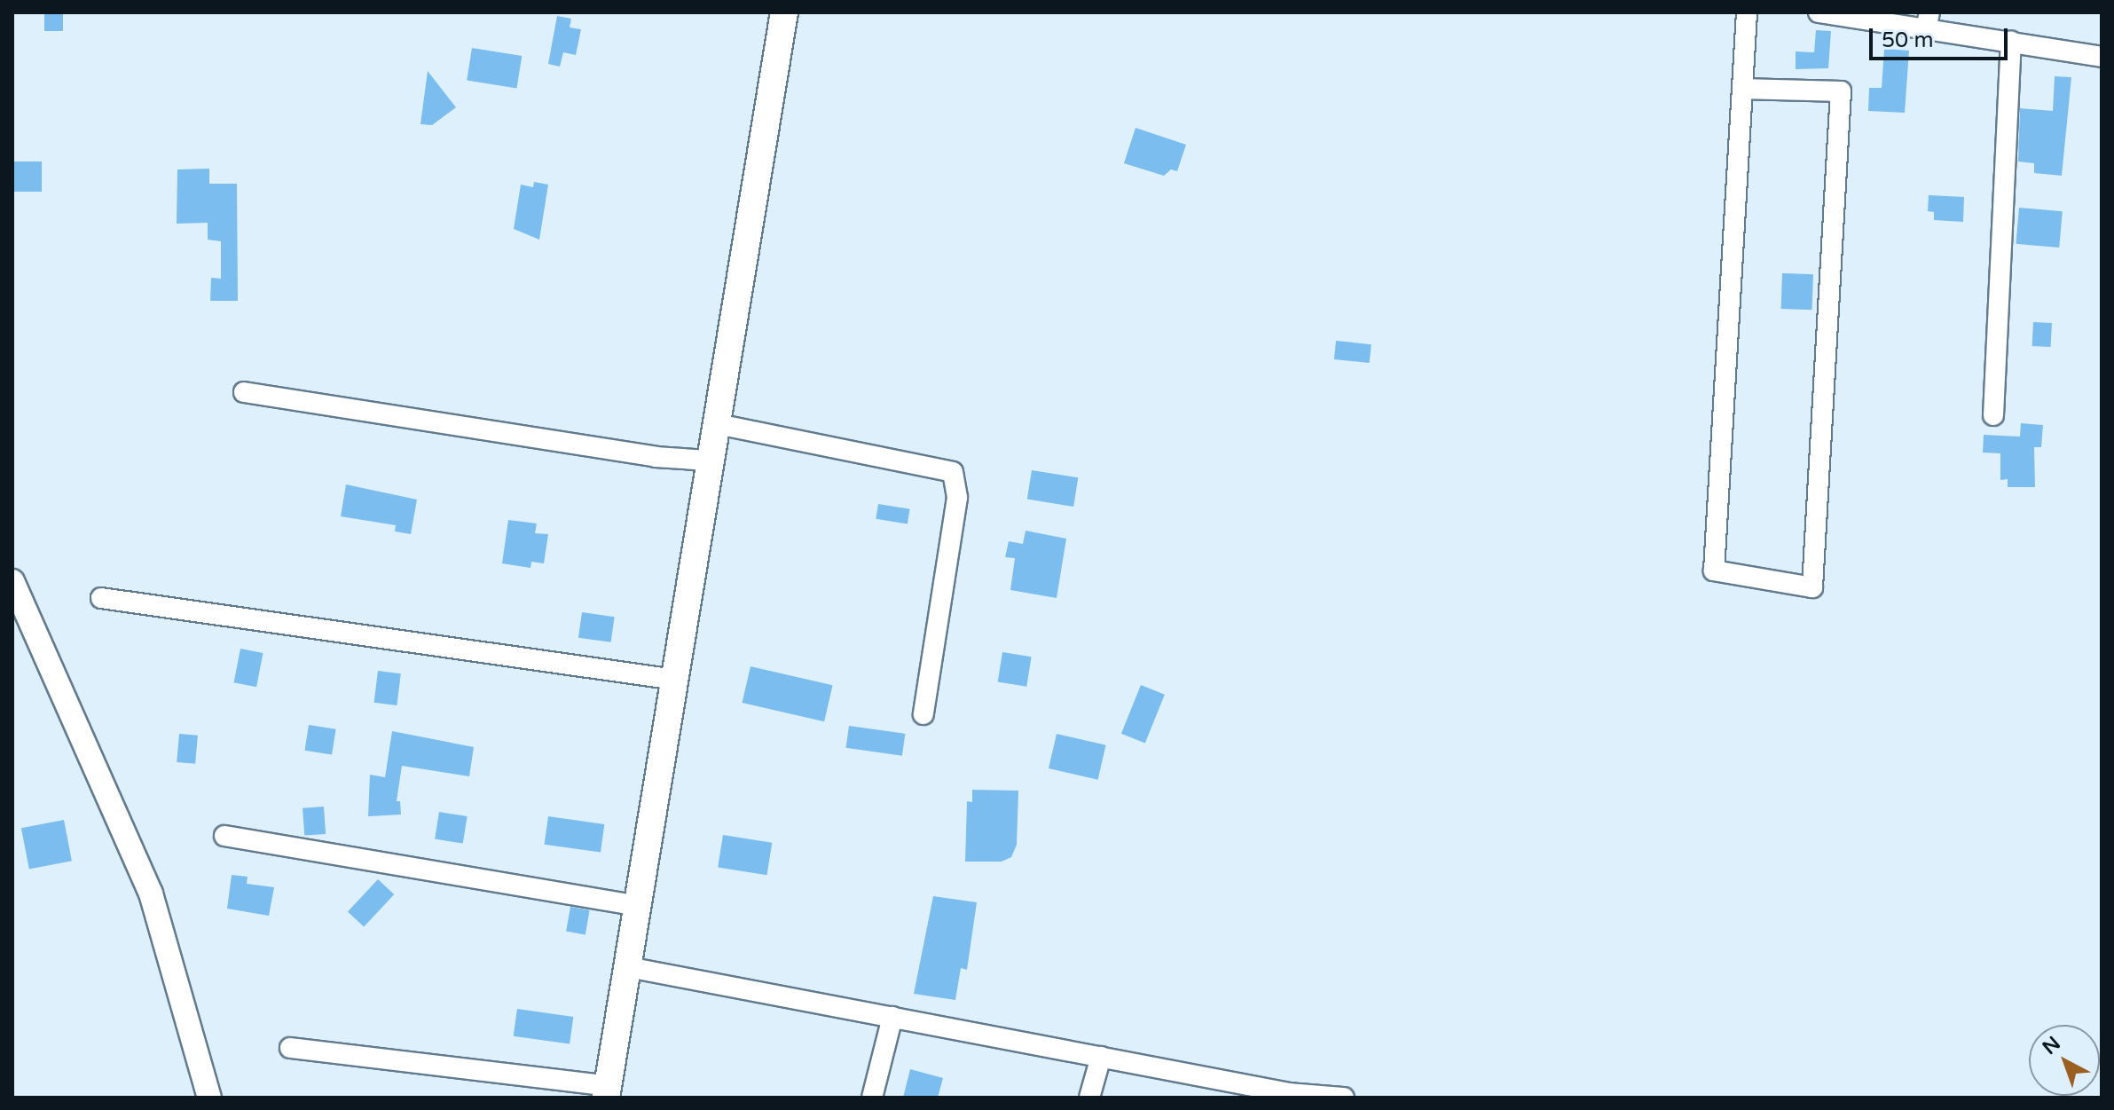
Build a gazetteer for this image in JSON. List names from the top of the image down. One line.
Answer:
{"scale_bar":"50 m","north":"top left"}
